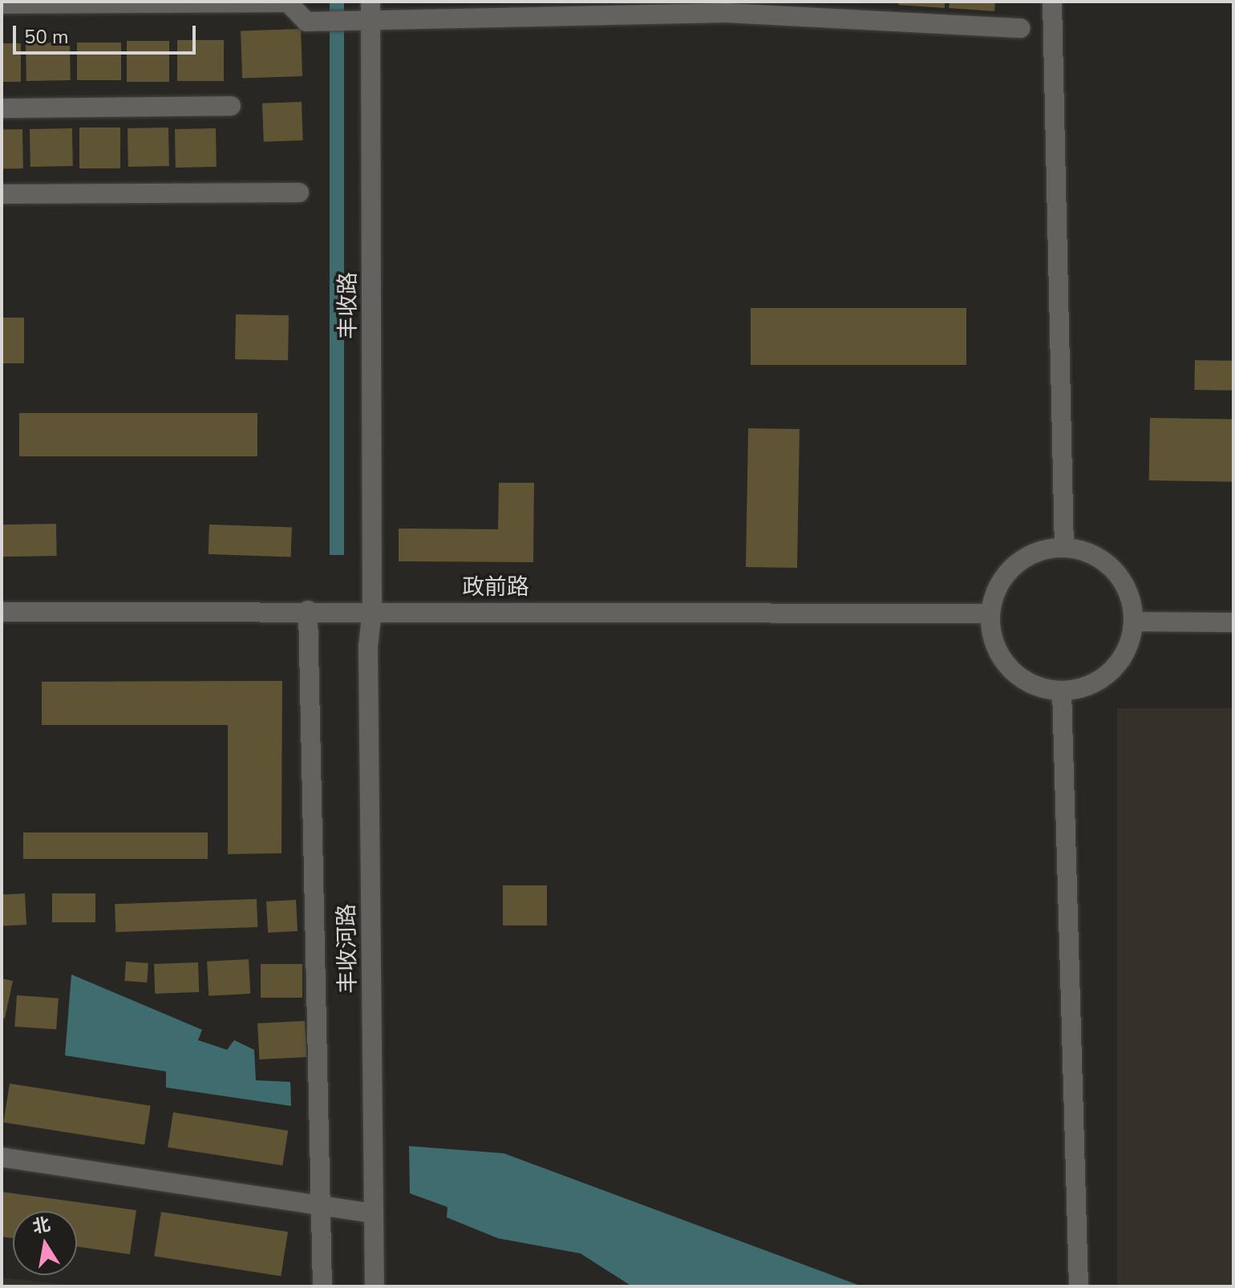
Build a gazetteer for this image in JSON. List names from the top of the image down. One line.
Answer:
{"streets":{"street":["丰收路","政前路","丰收河路"]},"crossings":[["丰收路","政前路"],["丰收路","丰收河路"],["政前路","丰收河路"]],"scale_bar":"50 m","north":"top"}
